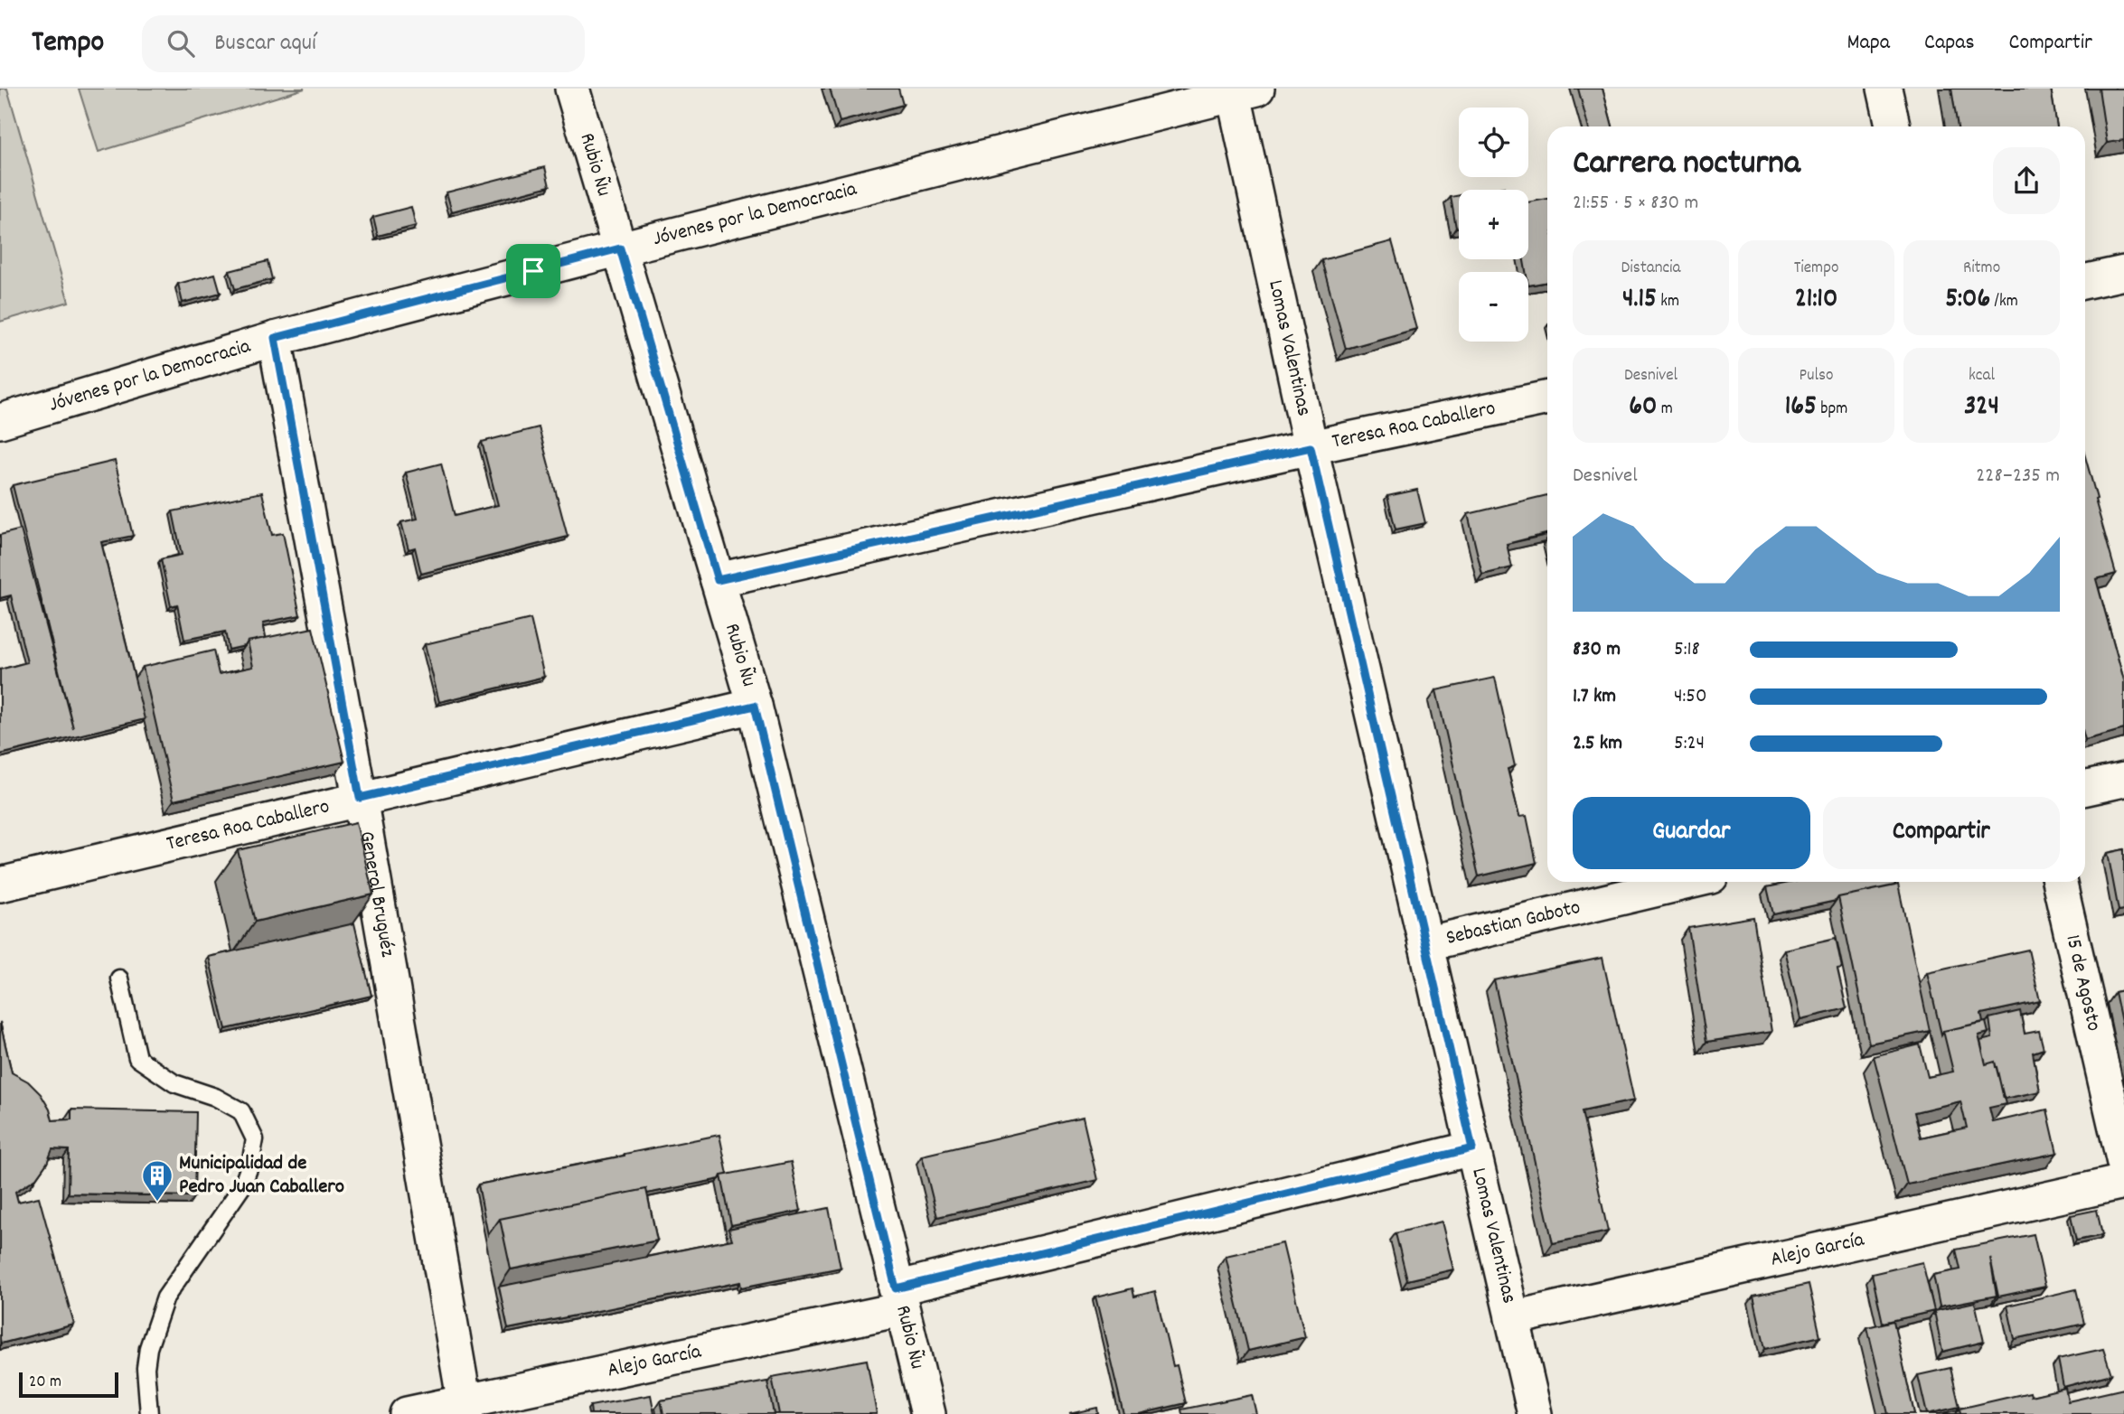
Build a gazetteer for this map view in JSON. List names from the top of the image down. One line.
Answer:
{"streets":{"street":["Rubio Ñu","Jóvenes por la Democracia","Lomas Valentinas","Teresa Roa Caballero","General Bruguéz","Sebastian Gaboto","15 de Agosto","Alejo García"]},"crossings":[["Rubio Ñu","Jóvenes por la Democracia"],["Rubio Ñu","Teresa Roa Caballero"],["Rubio Ñu","Alejo García"],["Jóvenes por la Democracia","Lomas Valentinas"],["Jóvenes por la Democracia","General Bruguéz"],["Lomas Valentinas","Teresa Roa Caballero"],["Lomas Valentinas","Sebastian Gaboto"],["Lomas Valentinas","Alejo García"],["Teresa Roa Caballero","General Bruguéz"],["General Bruguéz","Alejo García"]],"places":{"building":["Municipalidad de Pedro Juan Caballero"]},"scale_bar":"20 m","page":{"header":"Tempo","search":"Buscar aquí","nav":["Mapa","Capas","Compartir"],"map_buttons":["+","−"],"heading":["Carrera nocturna","21:55 · 5 × 830 m"],"stats":[["Distancia","4.15 km"],["Tiempo","21:10"],["Ritmo","5:06 /km"],["Desnivel","60 m"],["Pulso","165 bpm"],["kcal","324"]],"chart":["Desnivel","228–235 m"],"list":[{"name":"830 m","note":"5:18"},{"name":"1.7 km","note":"4:50"},{"name":"2.5 km","note":"5:24"}],"buttons":["Guardar","Compartir"],"scale":"20 m"}}
